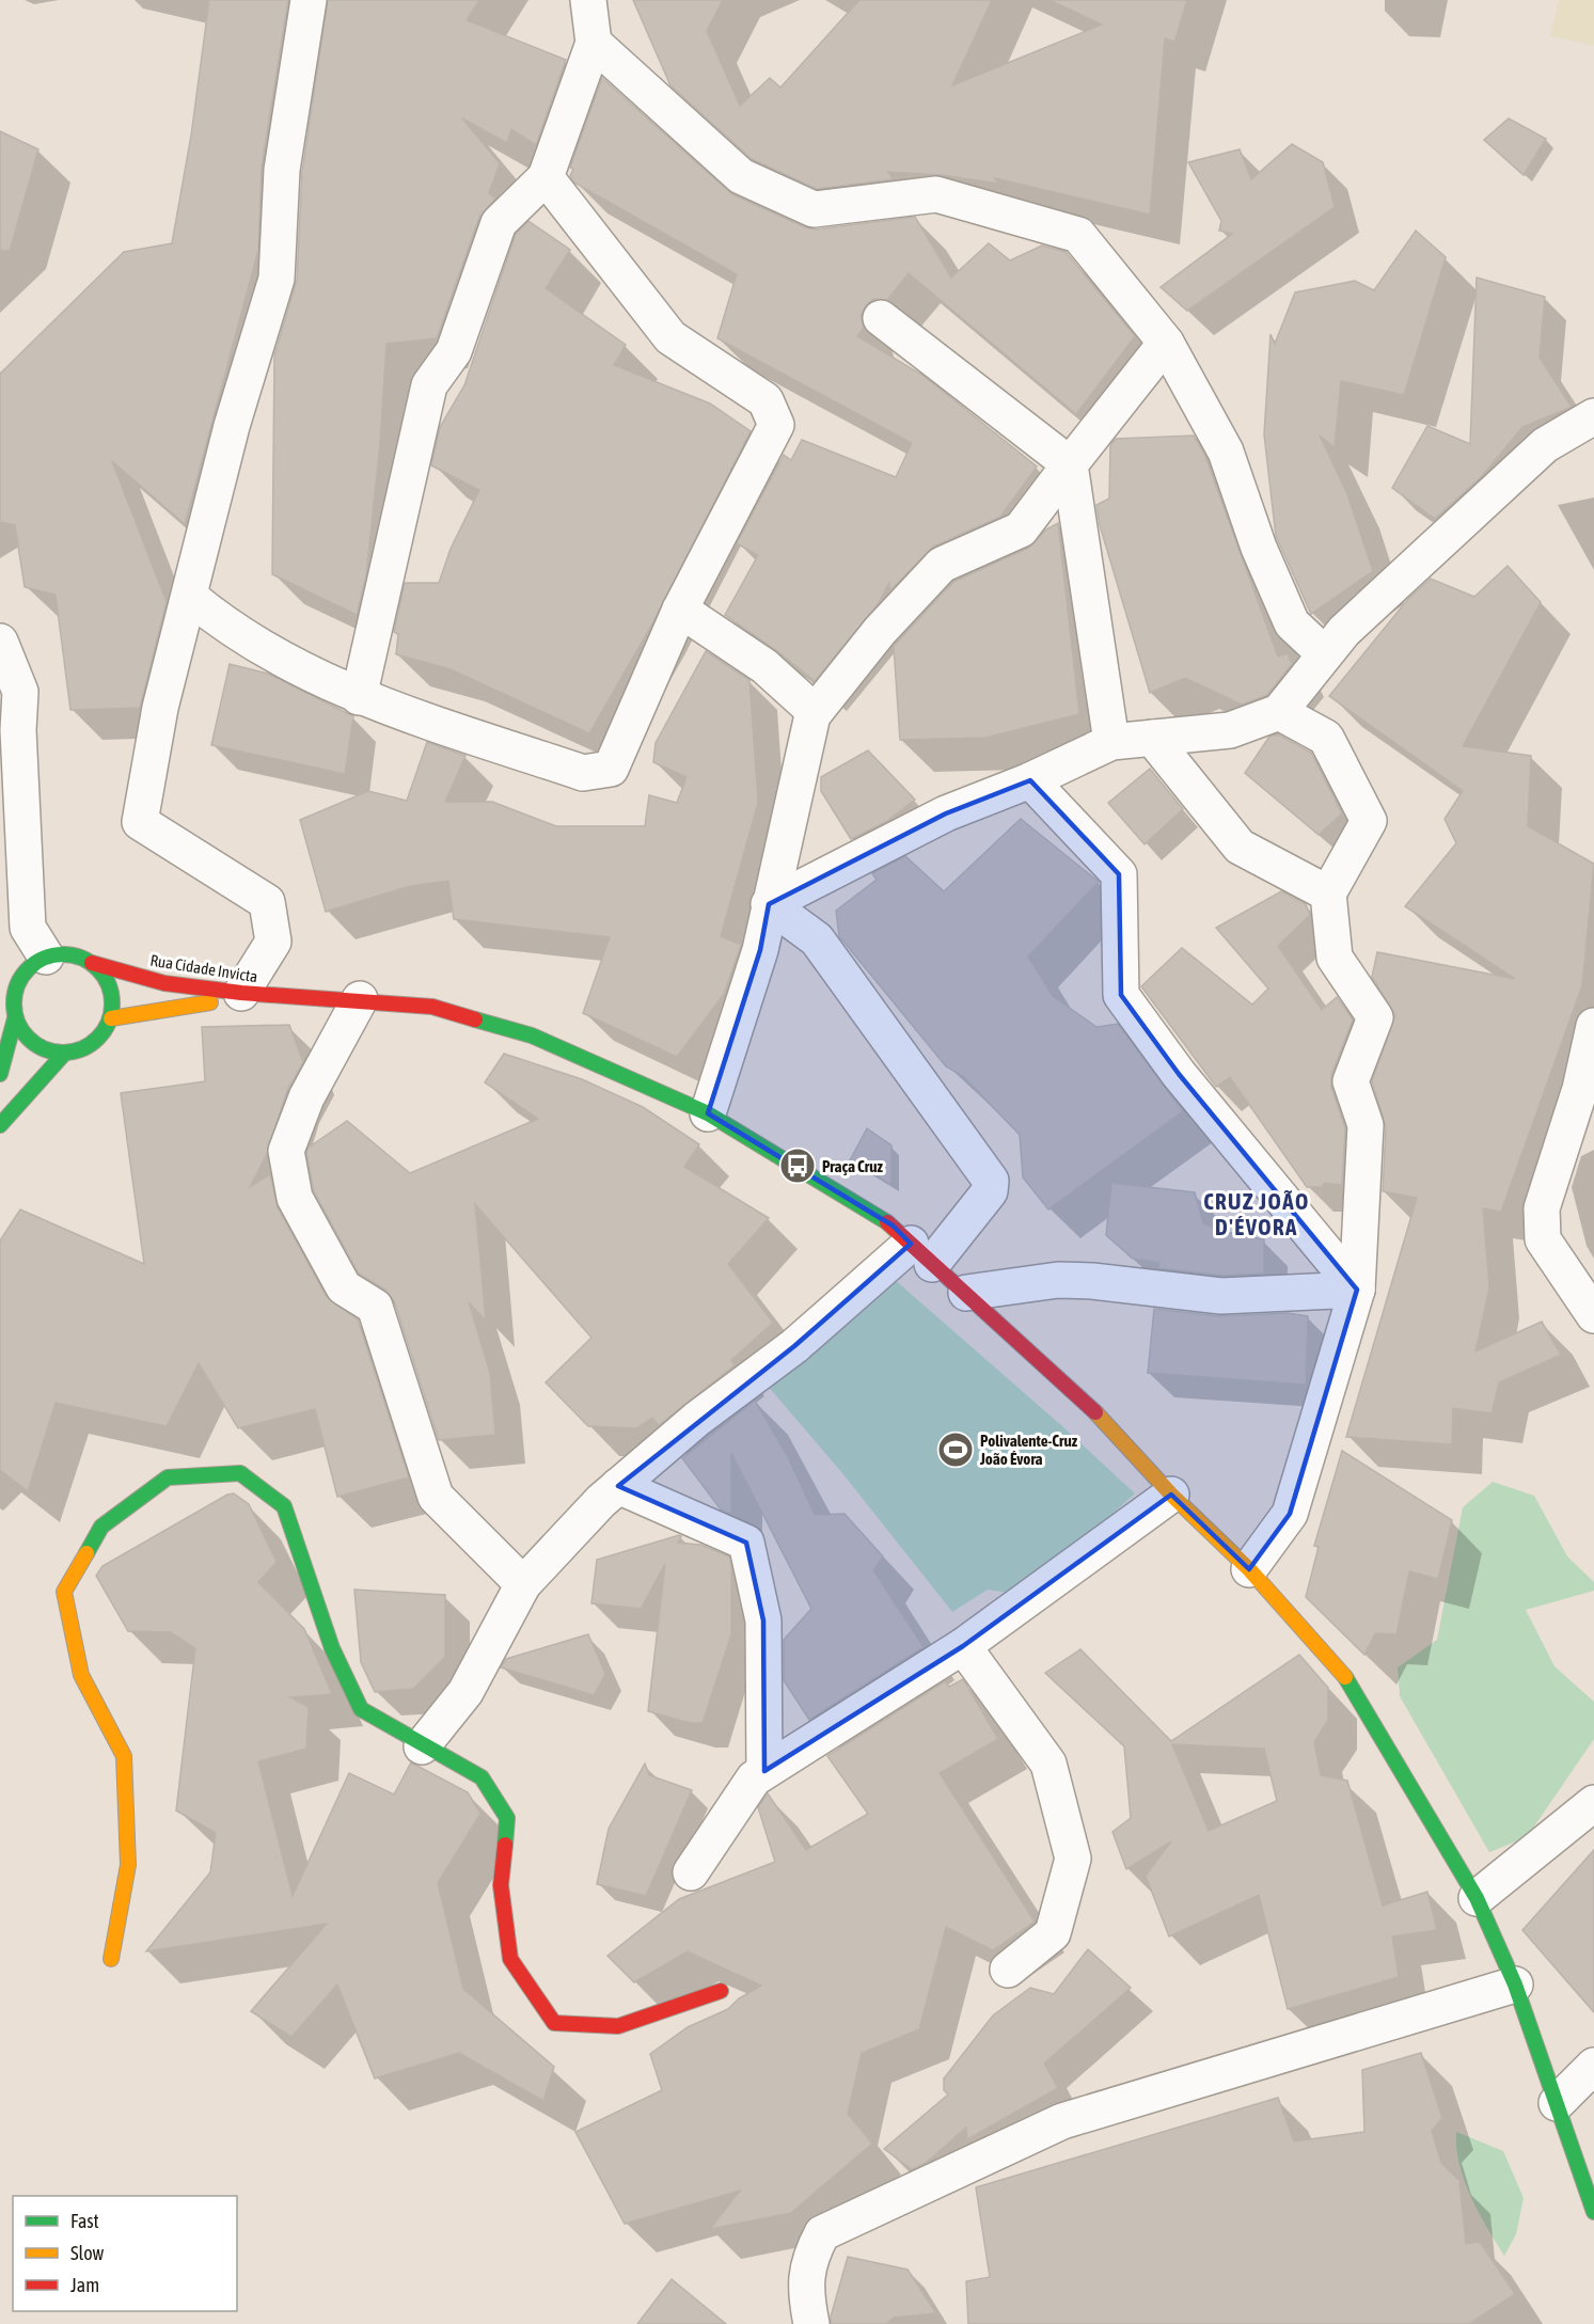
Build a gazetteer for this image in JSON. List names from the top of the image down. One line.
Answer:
{"streets":{"street":["Rua Cidade Invicta"]},"districts":["CRUZ JOÃO D'ÉVORA"],"places":{"bus stop":["Praça Cruz"],"sports":["Polivalente-Cruz João Évora"]},"legend":["Fast","Slow","Jam"]}
